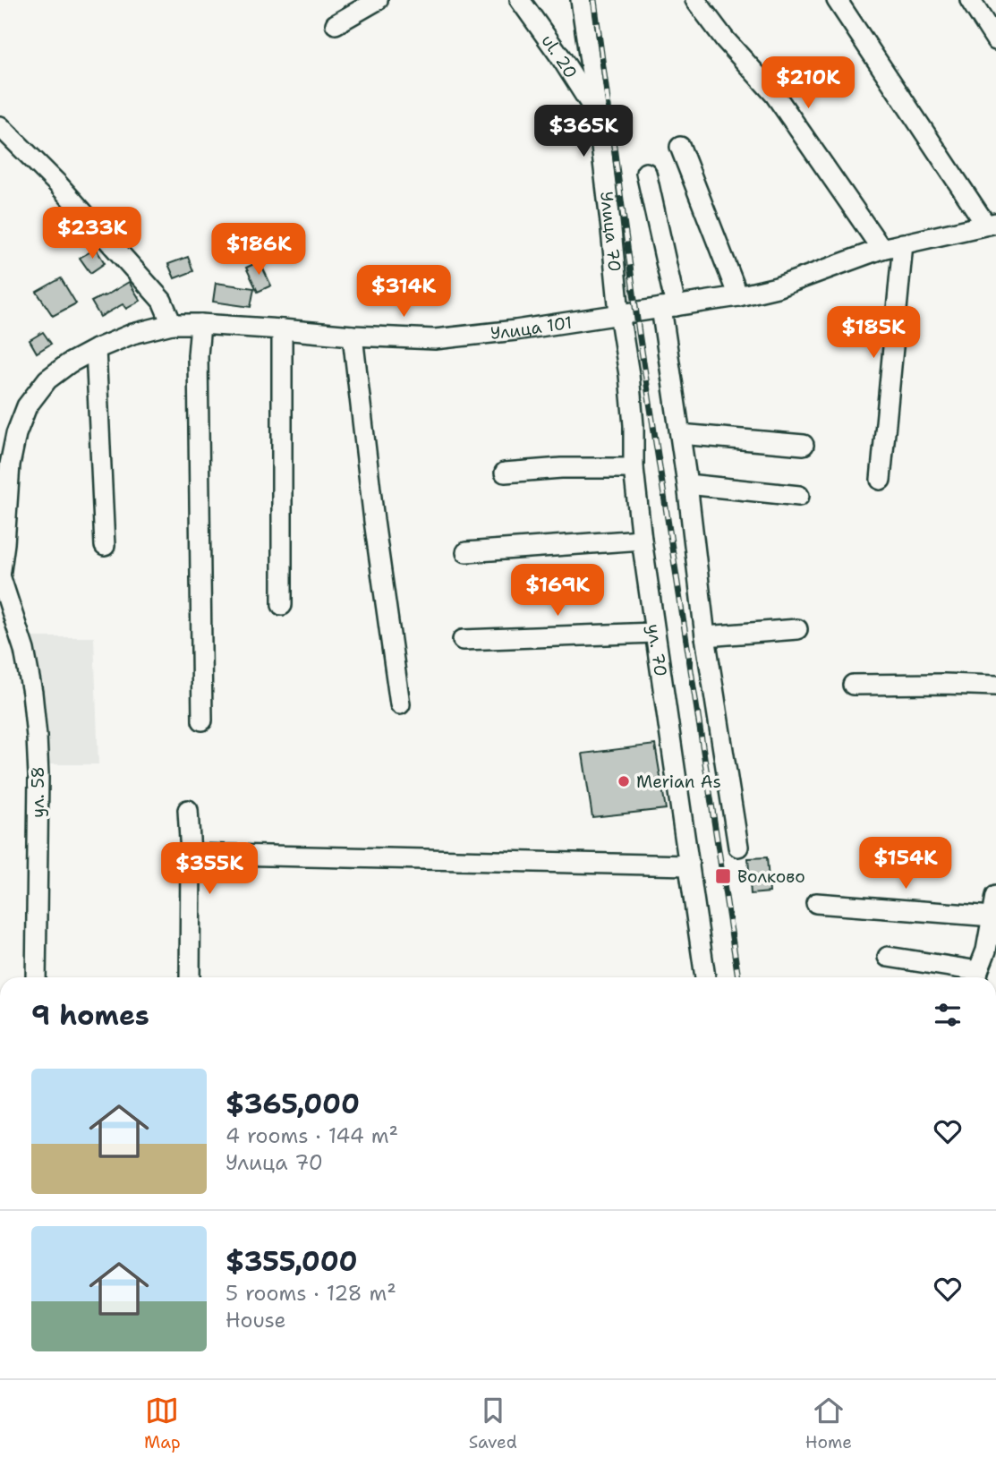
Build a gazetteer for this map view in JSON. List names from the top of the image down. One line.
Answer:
{"streets":{"street":["ul. 20","Улица 70","Улица 101","ул. 70","ул. 58"]},"crossings":[["ul. 20","Улица 70"],["Улица 70","Улица 101"],["Улица 70","ул. 70"],["Улица 101","ул. 70"],["Улица 101","ул. 58"]],"places":{"other":["Merian As"],"transit":["Волково"]},"page":{"price":["$210K","$365K","$233K","$186K","$314K","$185K","$169K","$154K","$355K"],"heading":"9 homes","list":[{"name":"$365,000","note":"4 rooms · 144 m² · Улица 70"},{"name":"$355,000","note":"5 rooms · 128 m² · House"}],"tabs":["Map","Saved","Home"]}}
